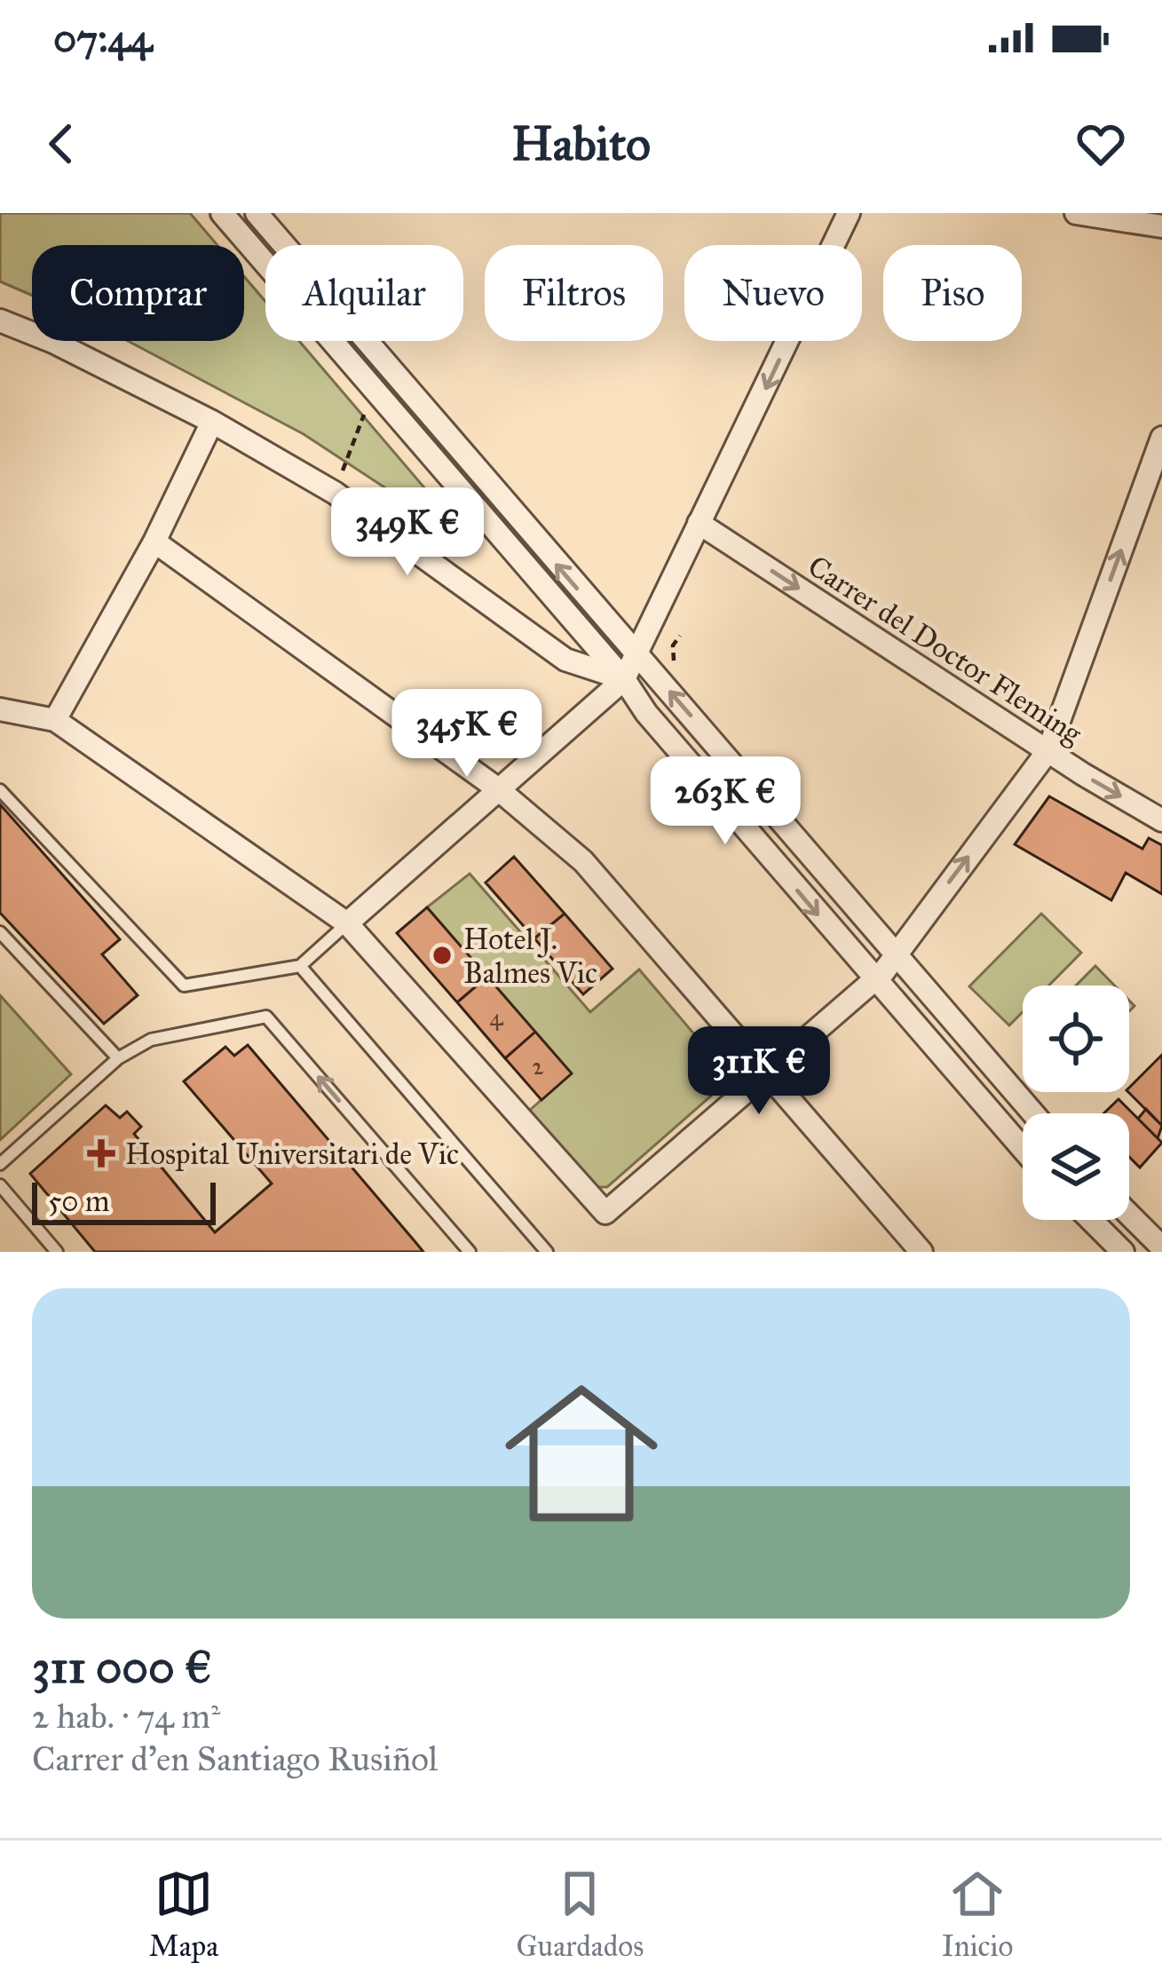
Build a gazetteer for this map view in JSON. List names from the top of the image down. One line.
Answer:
{"streets":{"street":["Carrer del Doctor Fleming"]},"places":{"other":["Hotel J. Balmes Vic"],"health":["Hospital Universitari de Vic"]},"house_numbers":["4","2"],"scale_bar":"50 m","page":{"status":"07:44","header":"Habito","chip":["Comprar","Alquilar","Filtros","Nuevo","Piso"],"price":["349K €","345K €","263K €","311K €"],"scale":"50 m","list":[{"name":"311 000 €","note":"2 hab. · 74 m² · Carrer d'en Santiago Rusiñol"}],"tabs":["Mapa","Guardados","Inicio"]}}
